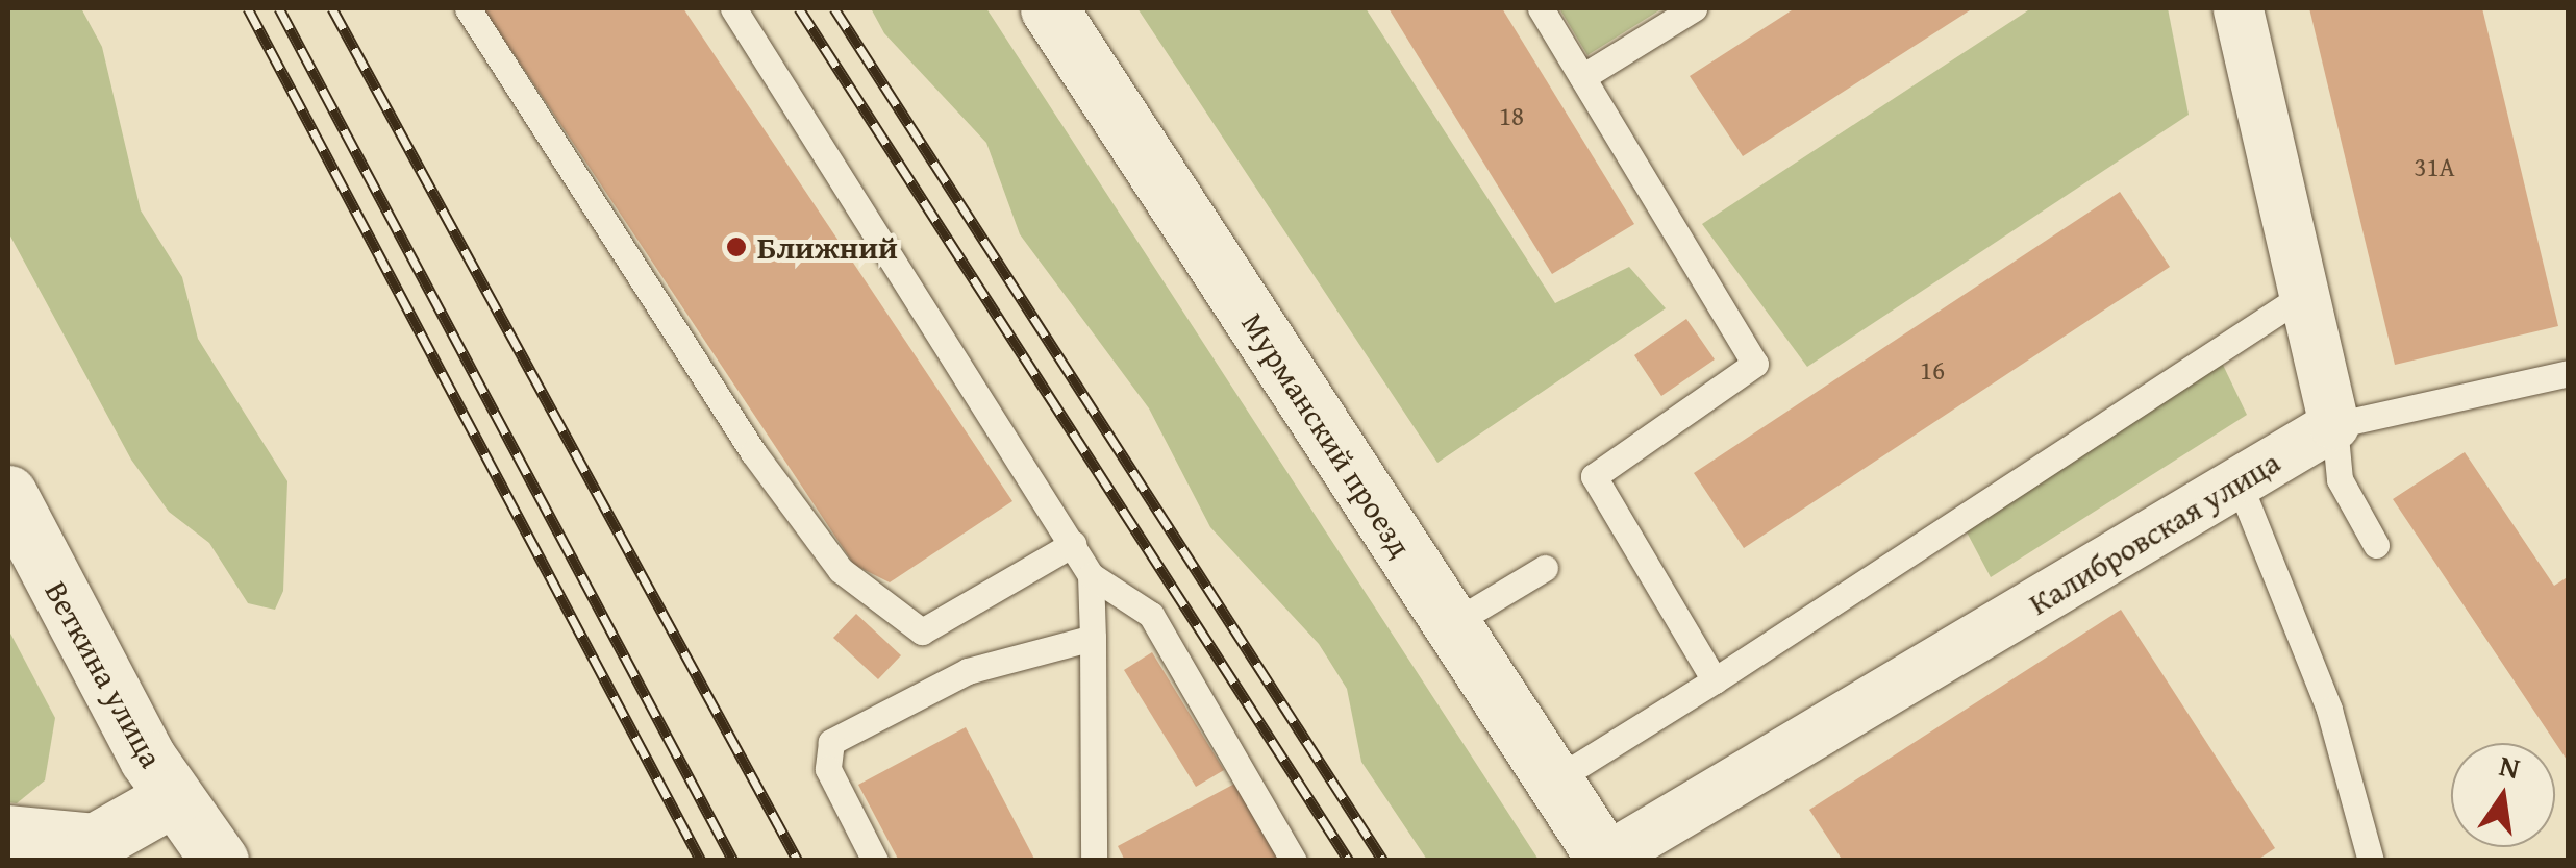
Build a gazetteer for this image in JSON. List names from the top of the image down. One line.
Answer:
{"streets":{"street":["Мурманский проезд","Калибровская улица","Веткина улица"]},"crossings":[["Мурманский проезд","Калибровская улица"]],"places":["Ближний"],"house_numbers":["18","31А","16"],"north":"top"}
